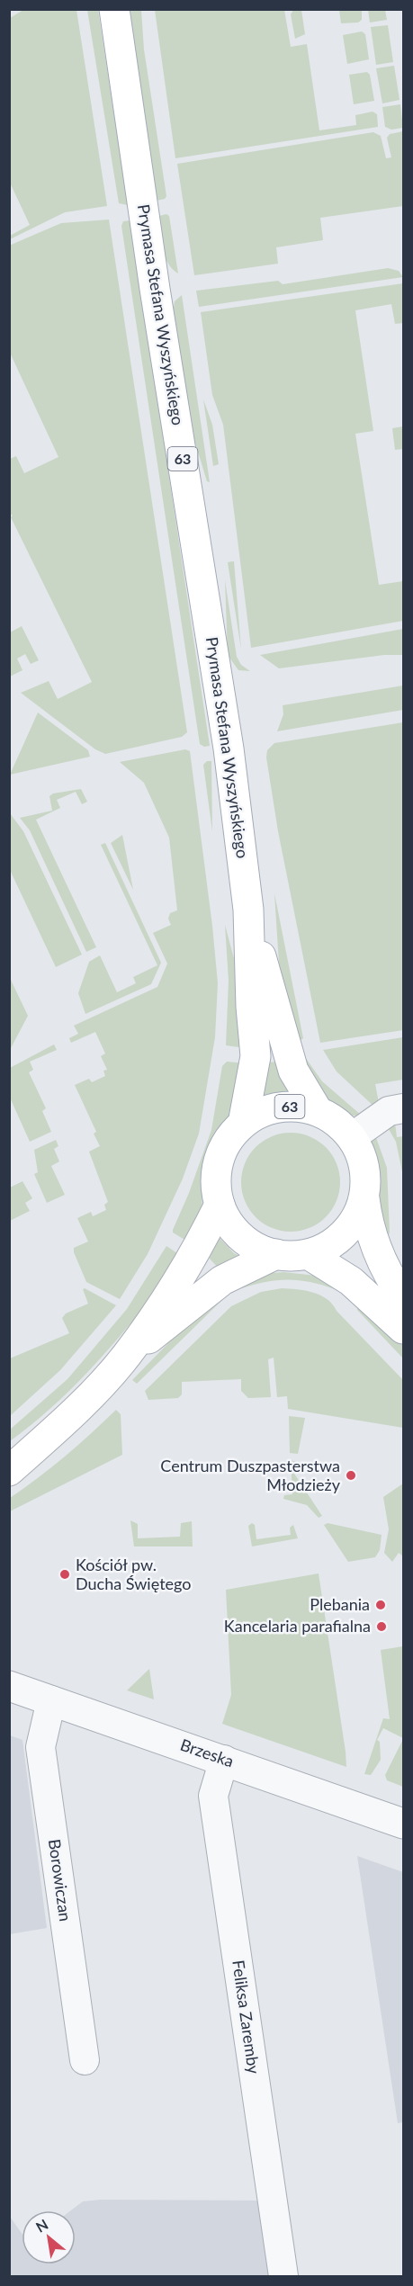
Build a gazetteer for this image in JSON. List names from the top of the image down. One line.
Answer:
{"streets":{"main road":["Prymasa Stefana Wyszyńskiego","63"],"street":["Brzeska","Borowiczan","Feliksa Zaremby"]},"crossings":[["Prymasa Stefana Wyszyńskiego","63"],["Brzeska","Borowiczan"],["Brzeska","Feliksa Zaremby"]],"places":["Centrum Duszpasterstwa Młodzieży","Kościół pw. Ducha Świętego","Plebania","Kancelaria parafialna"],"north":"top left"}
